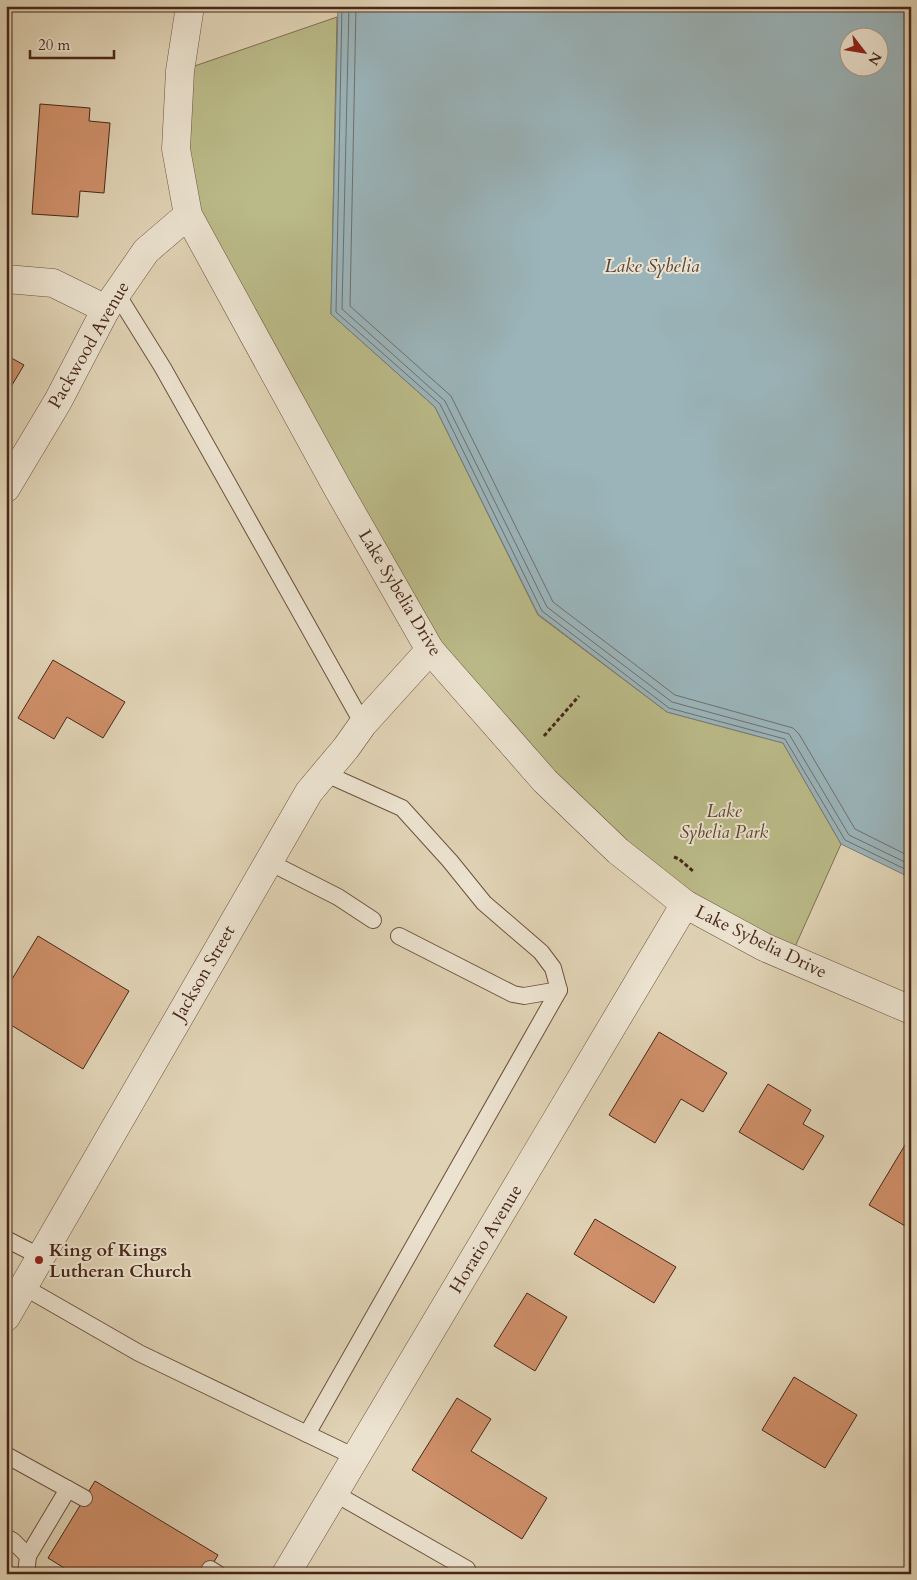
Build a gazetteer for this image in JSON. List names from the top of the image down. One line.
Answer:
{"streets":{"street":["Packwood Avenue","Lake Sybelia Drive","Jackson Street","Horatio Avenue"]},"crossings":[["Packwood Avenue","Lake Sybelia Drive"],["Lake Sybelia Drive","Jackson Street"],["Lake Sybelia Drive","Horatio Avenue"]],"water":["Lake Sybelia"],"parks":["Lake Sybelia Park"],"places":["King of Kings Lutheran Church"],"scale_bar":"20 m","north":"bottom right"}
